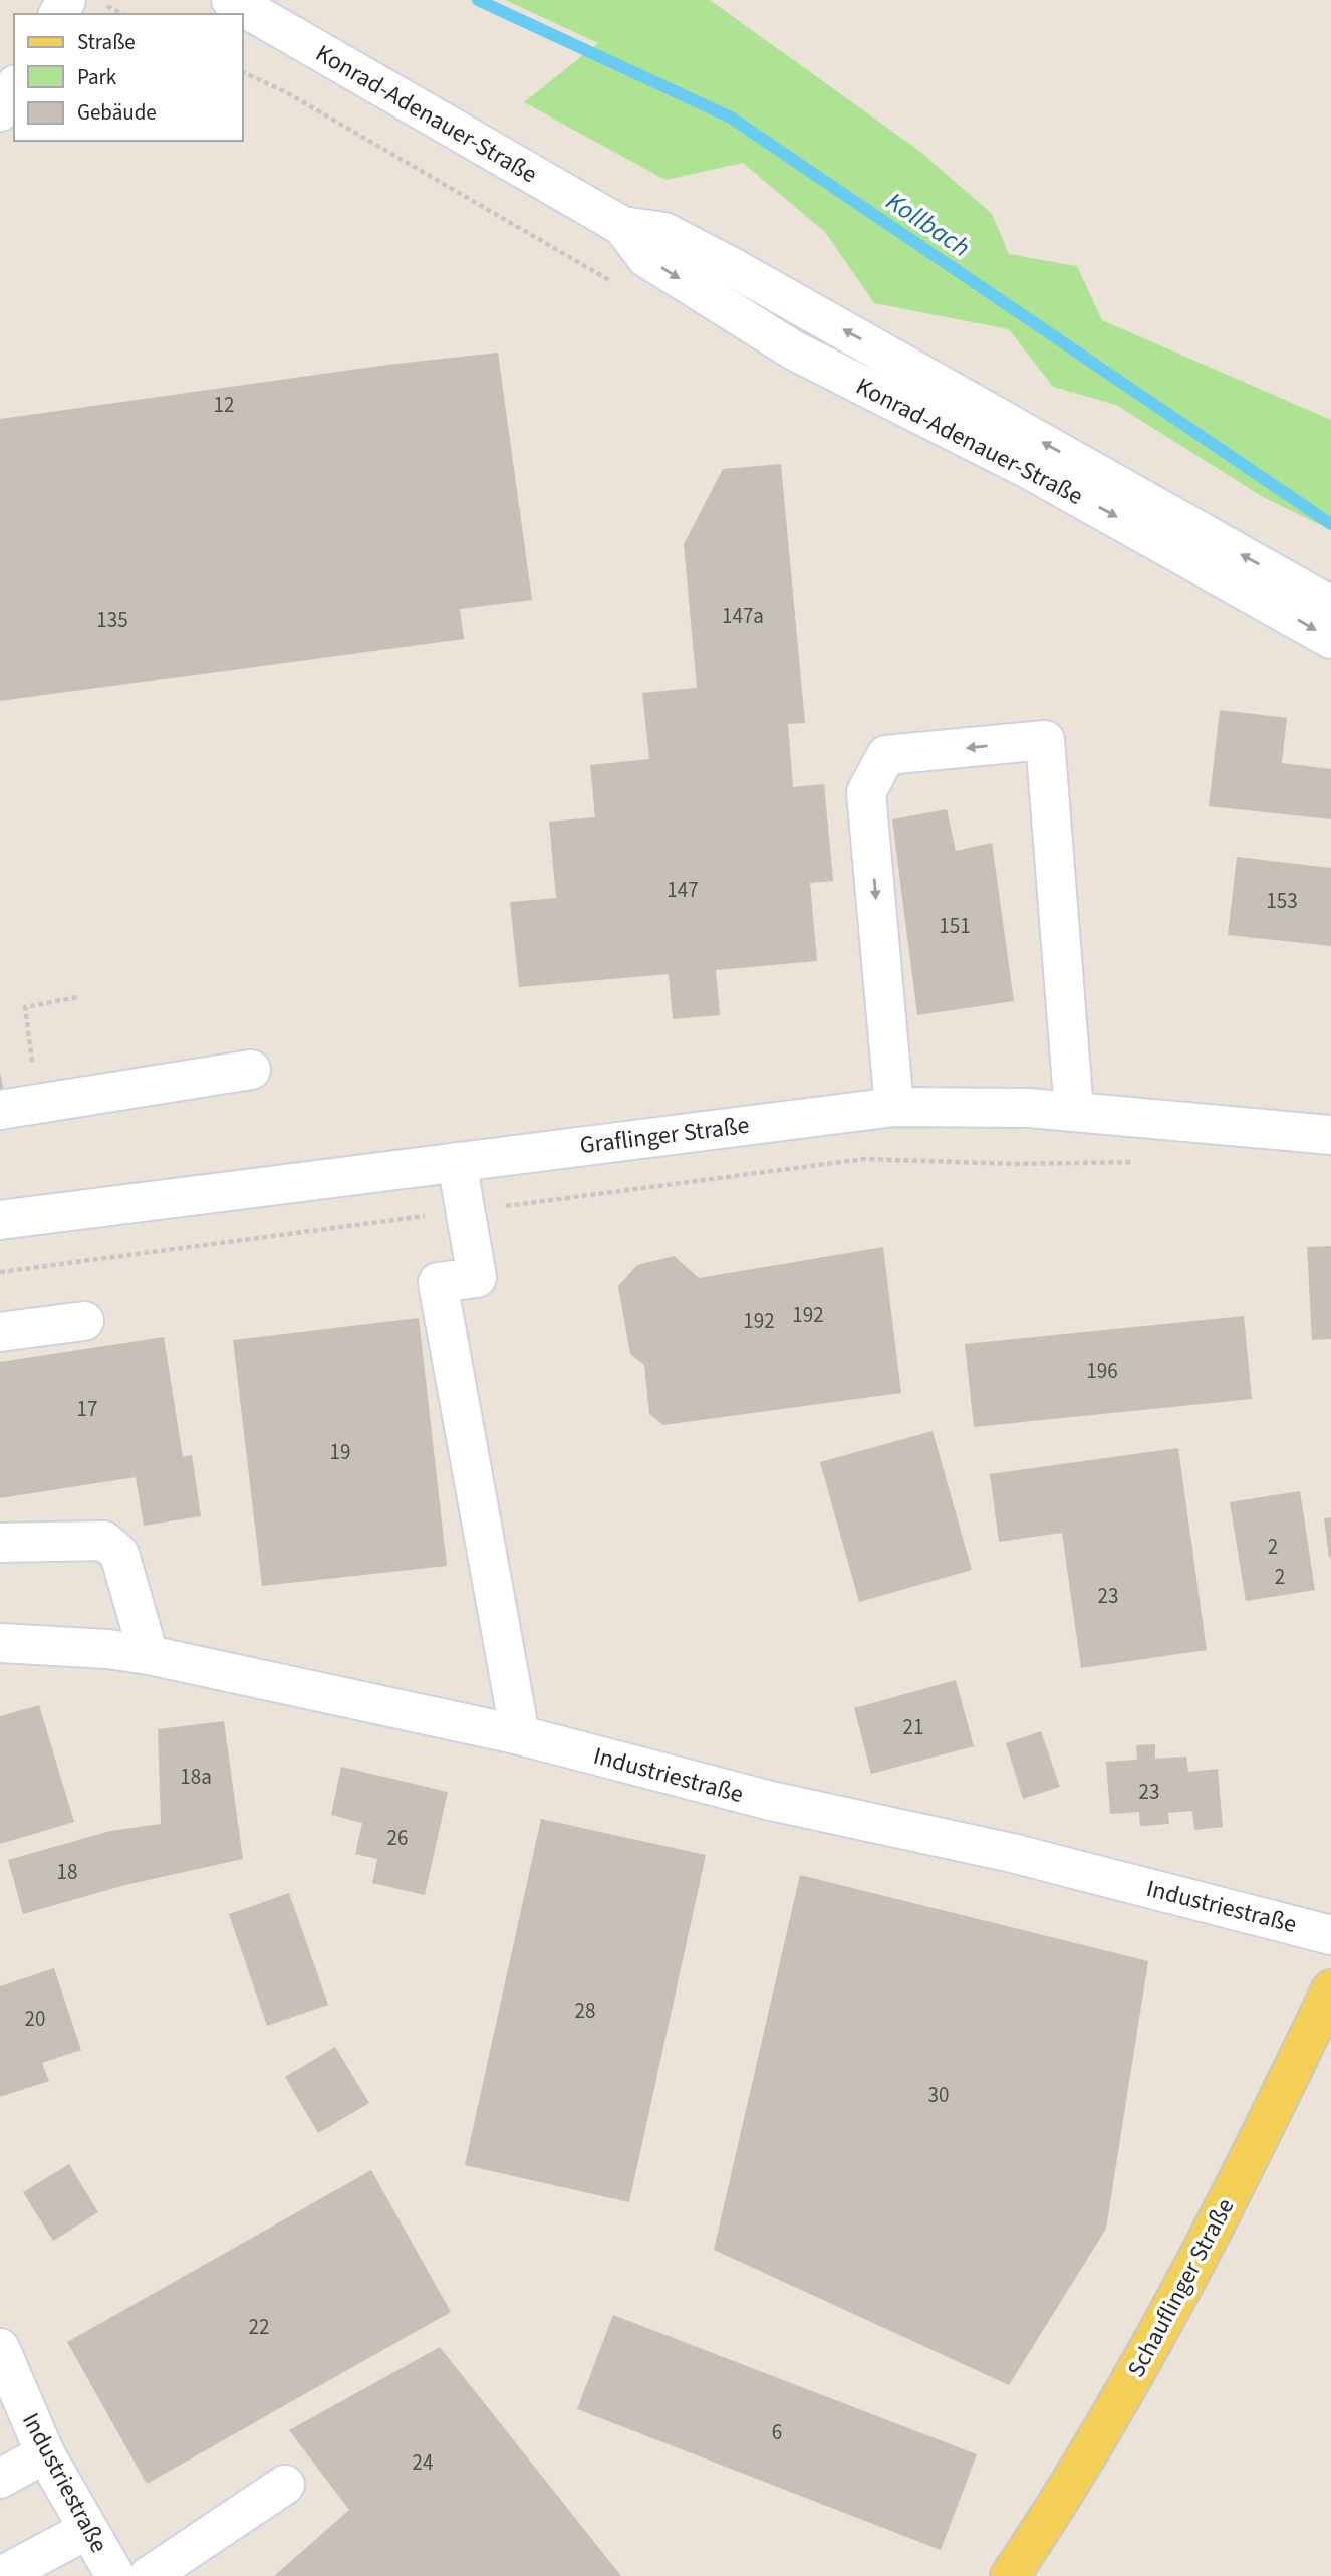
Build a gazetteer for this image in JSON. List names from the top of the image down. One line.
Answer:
{"streets":{"main road":["Schauflinger Straße"],"street":["Konrad-Adenauer-Straße","Graflinger Straße","Industriestraße"]},"water":["Kollbach"],"house_numbers":["12","147a","135","147","153","151","192","192","196","17","19","2","2","23","21","18a","23","26","18","28","20","30","22","6","24"],"legend":["Straße","Park","Gebäude"]}
